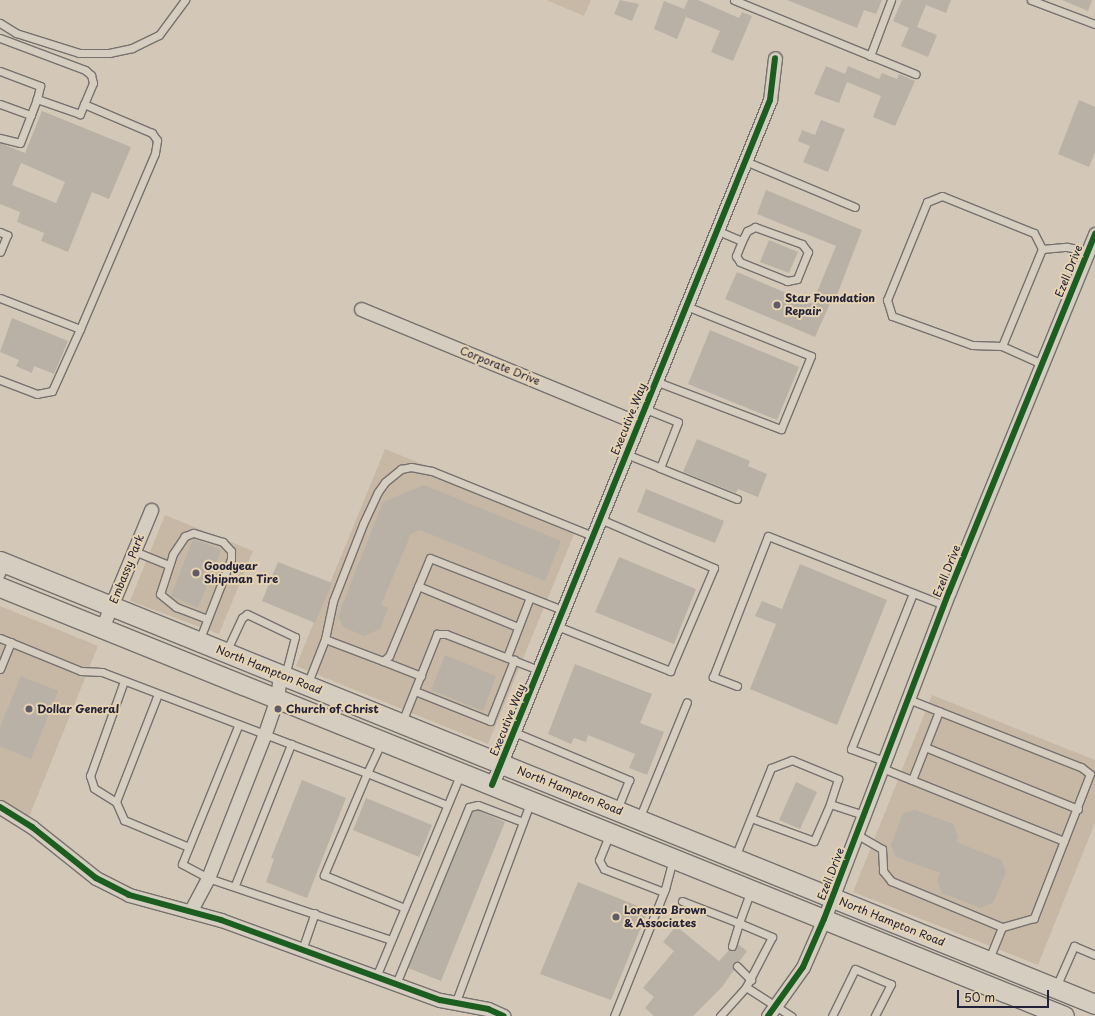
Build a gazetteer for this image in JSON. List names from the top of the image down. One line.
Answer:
{"streets":{"main road":["North Hampton Road"],"street":["Ezell Drive","Corporate Drive","Executive Way","Embassy Park"]},"crossings":[["Ezell Drive","North Hampton Road"],["Corporate Drive","Executive Way"],["Executive Way","North Hampton Road"],["Embassy Park","North Hampton Road"]],"places":["Star Foundation Repair","Goodyear Shipman Tire","Dollar General","Church of Christ","Lorenzo Brown & Associates"],"scale_bar":"50 m"}
